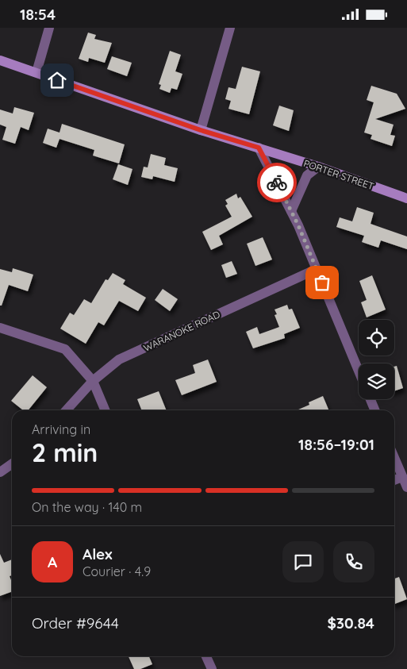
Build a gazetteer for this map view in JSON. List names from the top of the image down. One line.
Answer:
{"streets":{"street":["PORTER STREET","WARANOKE ROAD"]},"page":{"status":"18:54","heading":["2 min","Arriving in","18:56–19:01"],"panel":["Alex","Courier · 4.9","Order #9644","$30.84"],"bar":"On the way · 140 m","round":"A"}}
